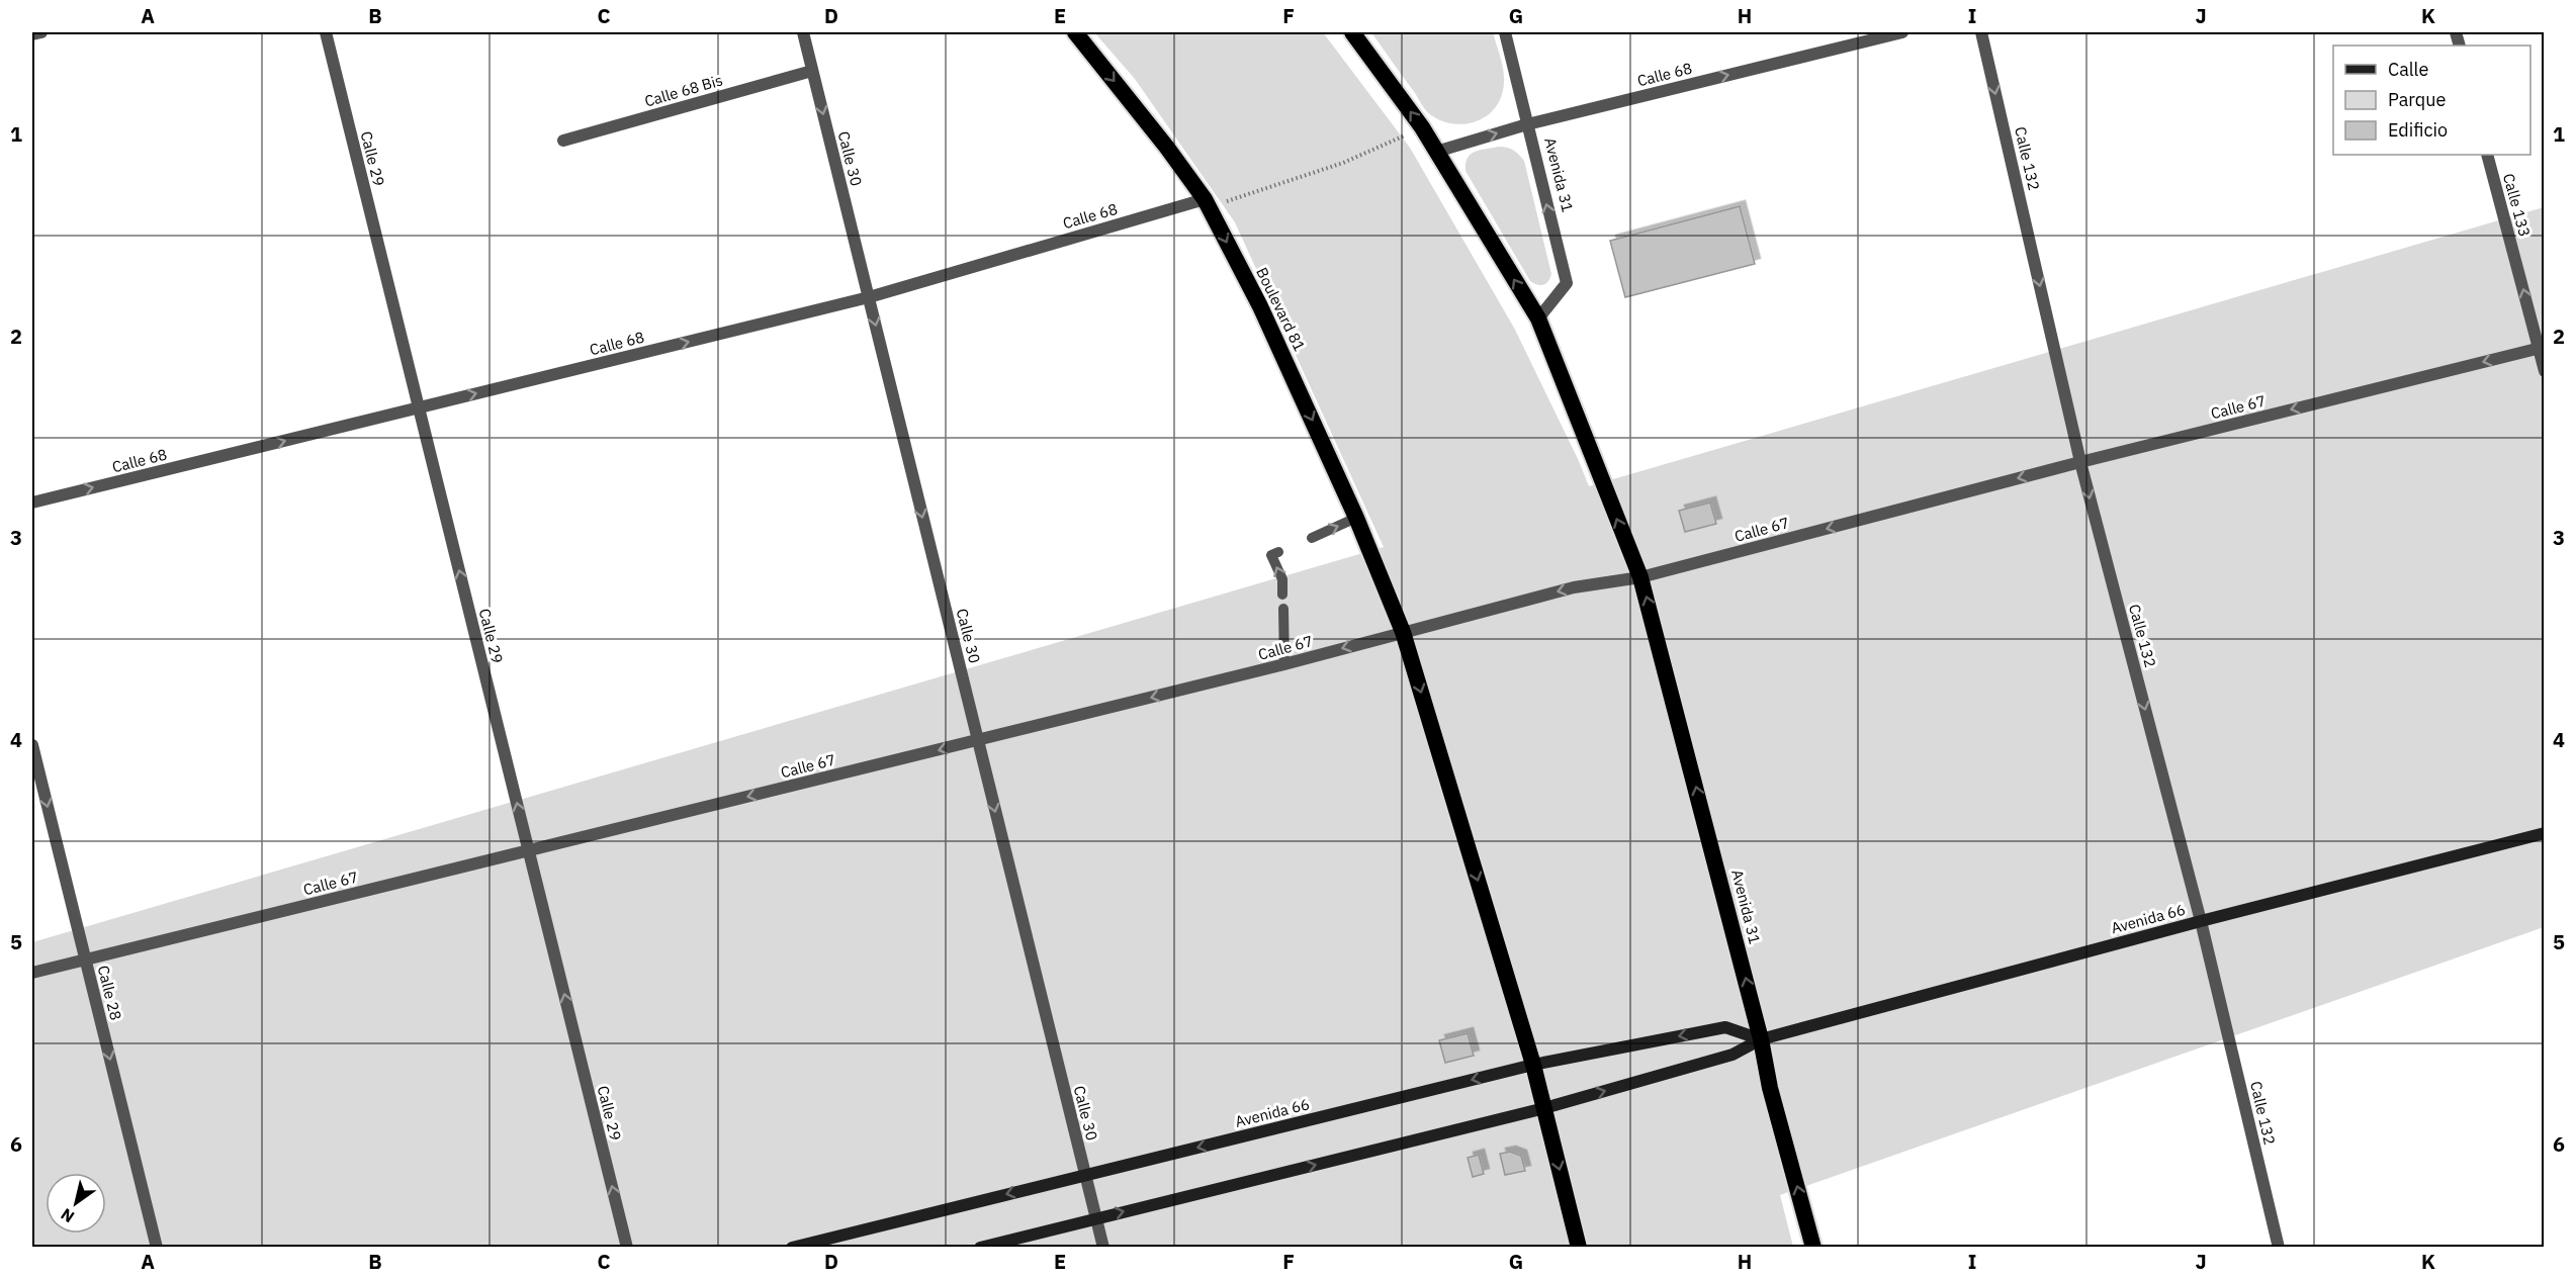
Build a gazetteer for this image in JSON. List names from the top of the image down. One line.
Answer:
{"streets":{"highway":["Avenida 31","Boulevard 81"],"main road":["Avenida 66"],"street":["Calle 68","Calle 68 Bis","Calle 29","Calle 30","Calle 132","Calle 133","Calle 67","Calle 28"]},"crossings":[["Calle 68","Calle 29"],["Calle 68","Calle 30"],["Calle 68","Avenida 31"],["Calle 68","Boulevard 81"],["Calle 68 Bis","Calle 30"],["Calle 29","Calle 67"],["Calle 30","Calle 67"],["Calle 30","Avenida 66"],["Calle 132","Calle 67"],["Calle 132","Avenida 66"],["Avenida 31","Calle 67"],["Avenida 31","Avenida 66"],["Calle 133","Calle 67"],["Boulevard 81","Calle 67"],["Calle 67","Calle 28"]],"one_way":["Calle 68","Calle 29","Calle 30","Calle 132","Avenida 31","Calle 133","Boulevard 81","Calle 67","Calle 28"],"legend":["Calle","Parque","Edificio"],"north":"bottom left","grid":{"columns":["A","B","C","D","E","F","G","H","I","J","K"],"rows":["1","2","3","4","5","6"]}}
